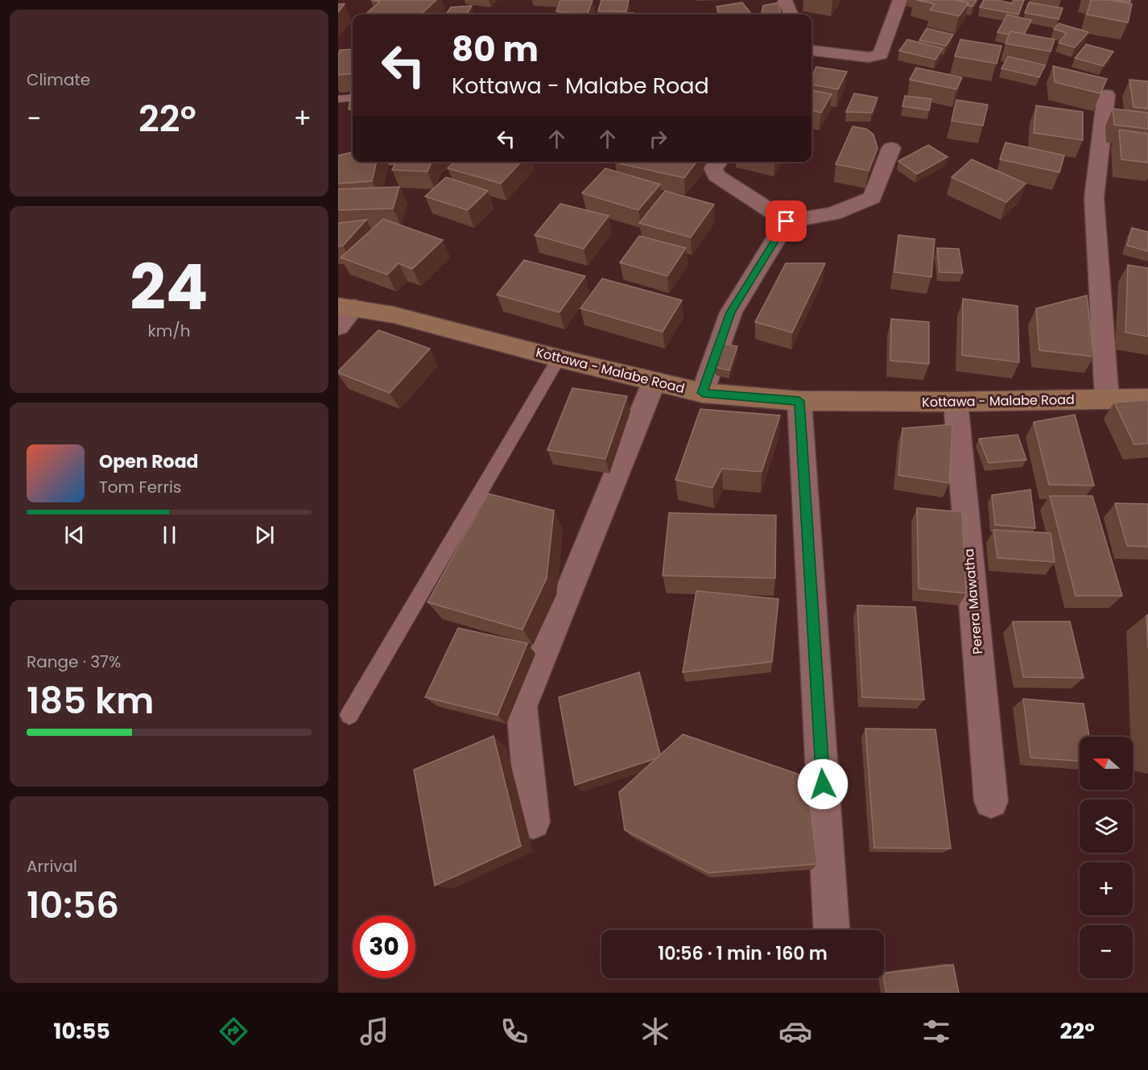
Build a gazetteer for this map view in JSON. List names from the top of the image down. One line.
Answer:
{"streets":{"street":["Kottawa - Malabe Road","Perera Mawatha"]},"crossings":[["Kottawa - Malabe Road","Perera Mawatha"]],"north":"left","page":{"tile":["Climate",["24","km/h"],["Range · 37%","185 km"],["Arrival","10:56"]],"turn":["80 m","Kottawa - Malabe Road"],"heat":["−","22°","+"],"song":["Open Road","Tom Ferris"],"map_buttons":["+","−"],"limit":"30","trip":"10:56 · 1 min · 160 m","tabs":["10:55","22°"]}}
